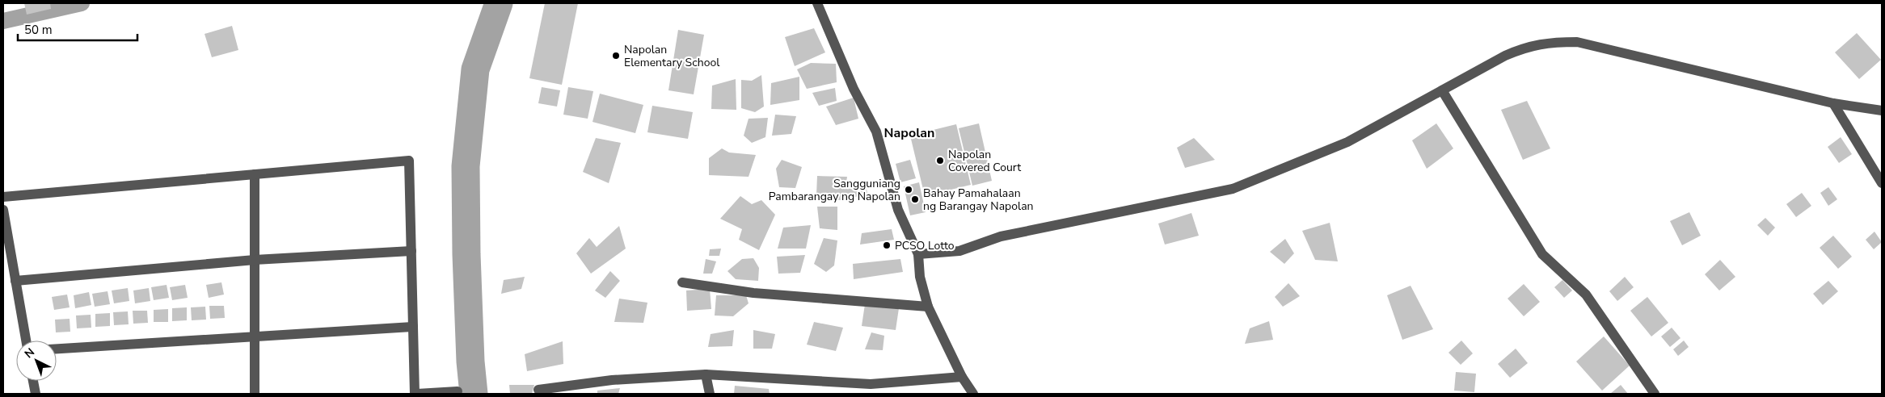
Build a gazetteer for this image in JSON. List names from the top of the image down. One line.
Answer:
{"districts":["Napolan"],"places":["Napolan Elementary School","Napolan Covered Court","Sangguniang Pambarangay ng Napolan","Bahay Pamahalaan ng Barangay Napolan","PCSO Lotto"],"scale_bar":"50 m","north":"top left"}
